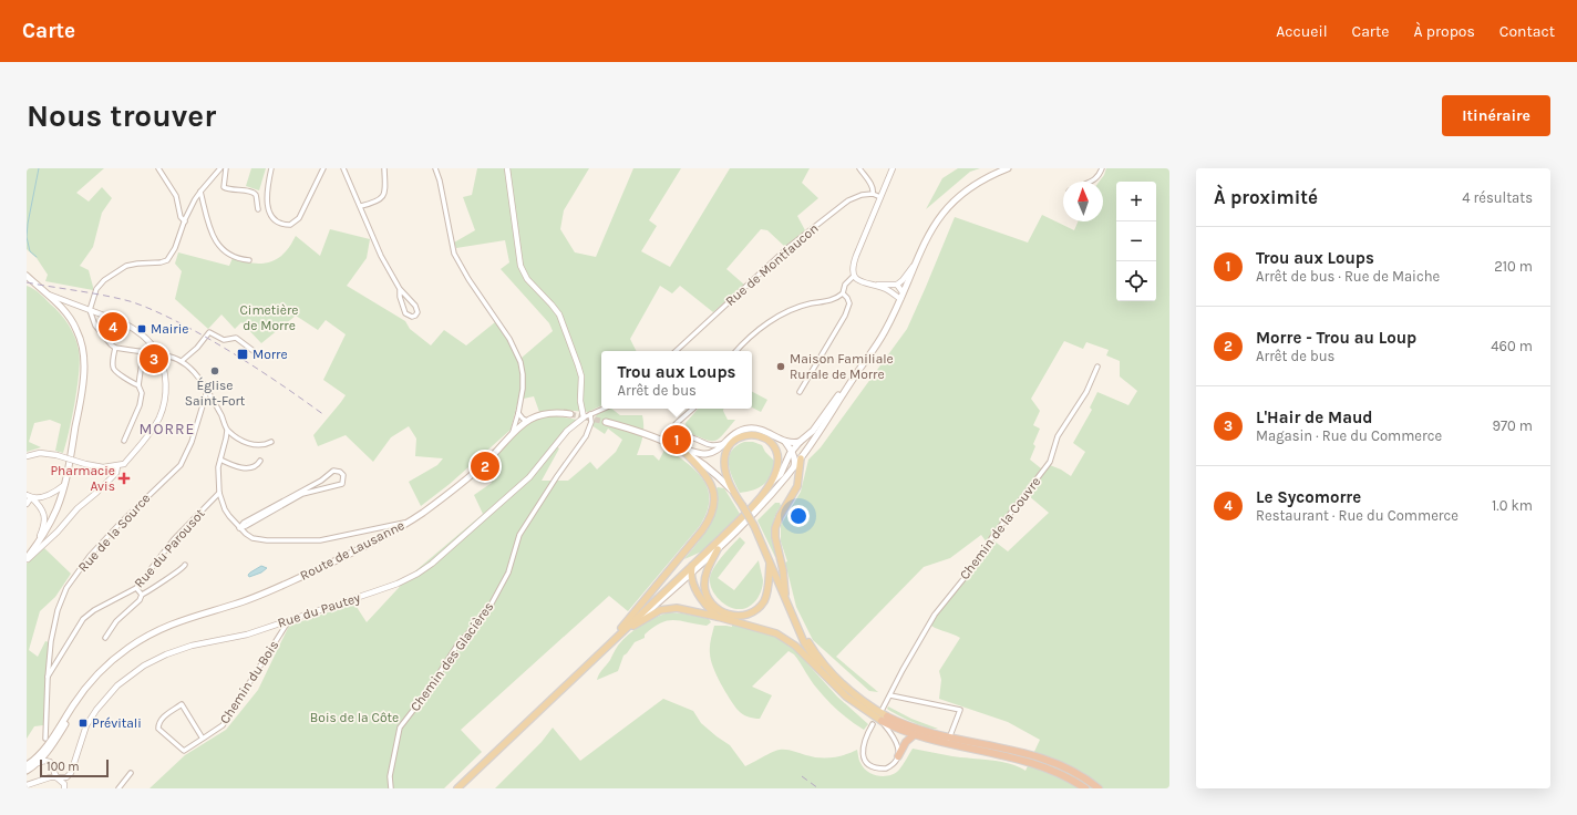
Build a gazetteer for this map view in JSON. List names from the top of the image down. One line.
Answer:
{"streets":{"main road":["Route de Lausanne"],"street":["Rue de Montfaucon","Chemin de la Couvre","Rue de la Source","Rue du Parousot","Rue du Pautey","Chemin des Glacières","Chemin du Bois"]},"crossings":[["Rue de la Source","Rue du Parousot"],["Rue du Pautey","Chemin du Bois"]],"districts":["MORRE"],"parks":["Cimetière de Morre","Bois de la Côte"],"places":{"transit":["Mairie","Morre","Prévitali"],"other":["Maison Familiale Rurale de Morre","Église Saint-Fort"],"health":["Pharmacie Avis"]},"scale_bar":"100 m","north":"top","page":{"header":"Carte","nav":["Accueil","Carte","À propos","Contact"],"buttons":"Itinéraire","title":"Nous trouver","heading":["À proximité","4 résultats"],"map_buttons":["+","−"],"list":[{"mark":"1","name":"Trou aux Loups","note":"Arrêt de bus · Rue de Maiche","value":"210 m"},{"mark":"2","name":"Morre - Trou au Loup","note":"Arrêt de bus","value":"460 m"},{"mark":"3","name":"L'Hair de Maud","note":"Magasin · Rue du Commerce","value":"970 m"},{"mark":"4","name":"Le Sycomorre","note":"Restaurant · Rue du Commerce","value":"1.0 km"}],"pins":["4","3","1","2"],"popup":["Trou aux Loups","Arrêt de bus"],"scale":"100 m"}}
